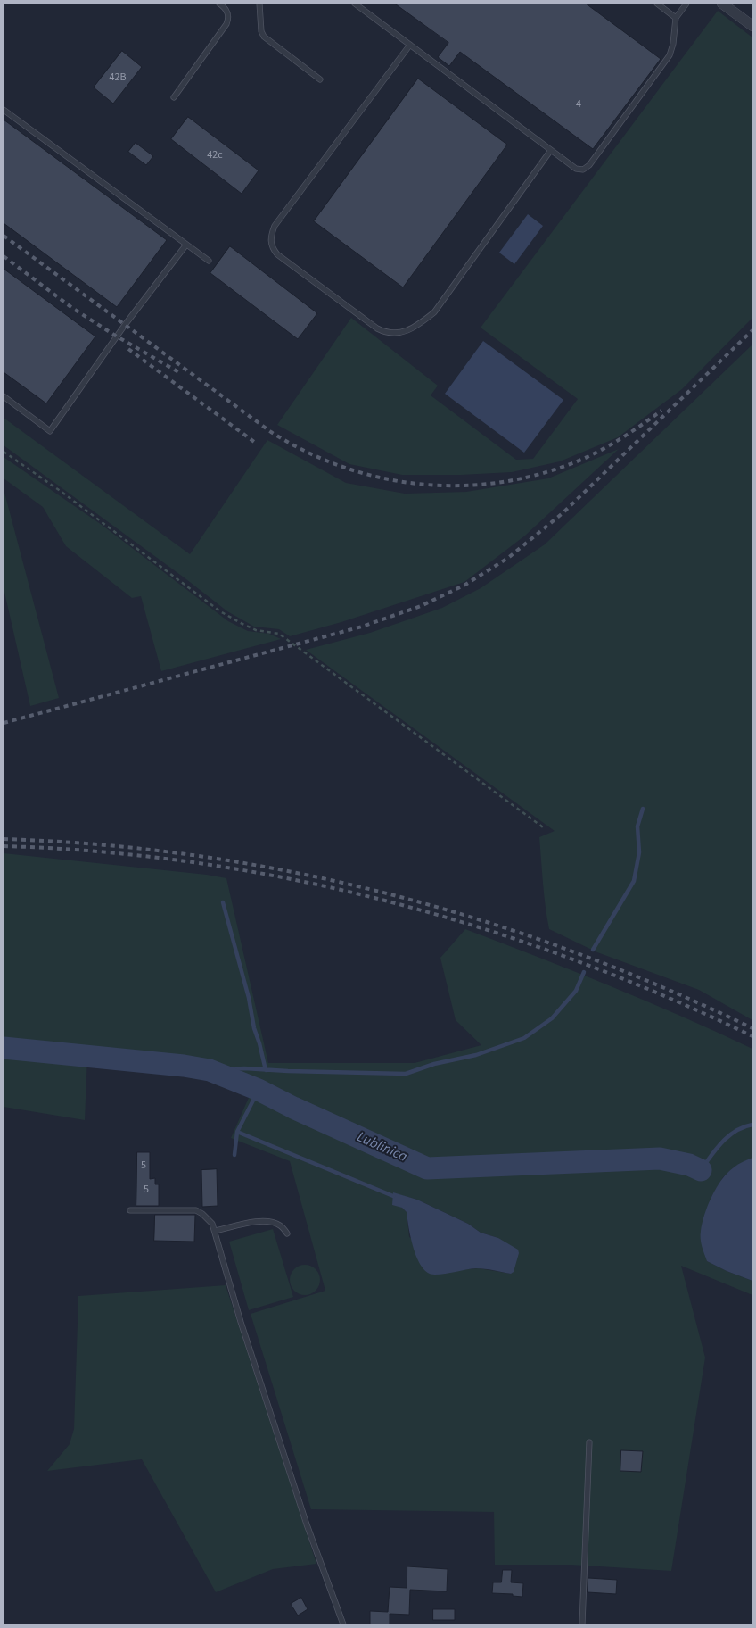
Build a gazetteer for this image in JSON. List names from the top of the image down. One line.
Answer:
{"water":["Lublinica"],"house_numbers":["42B","4","42c","5","5"]}
